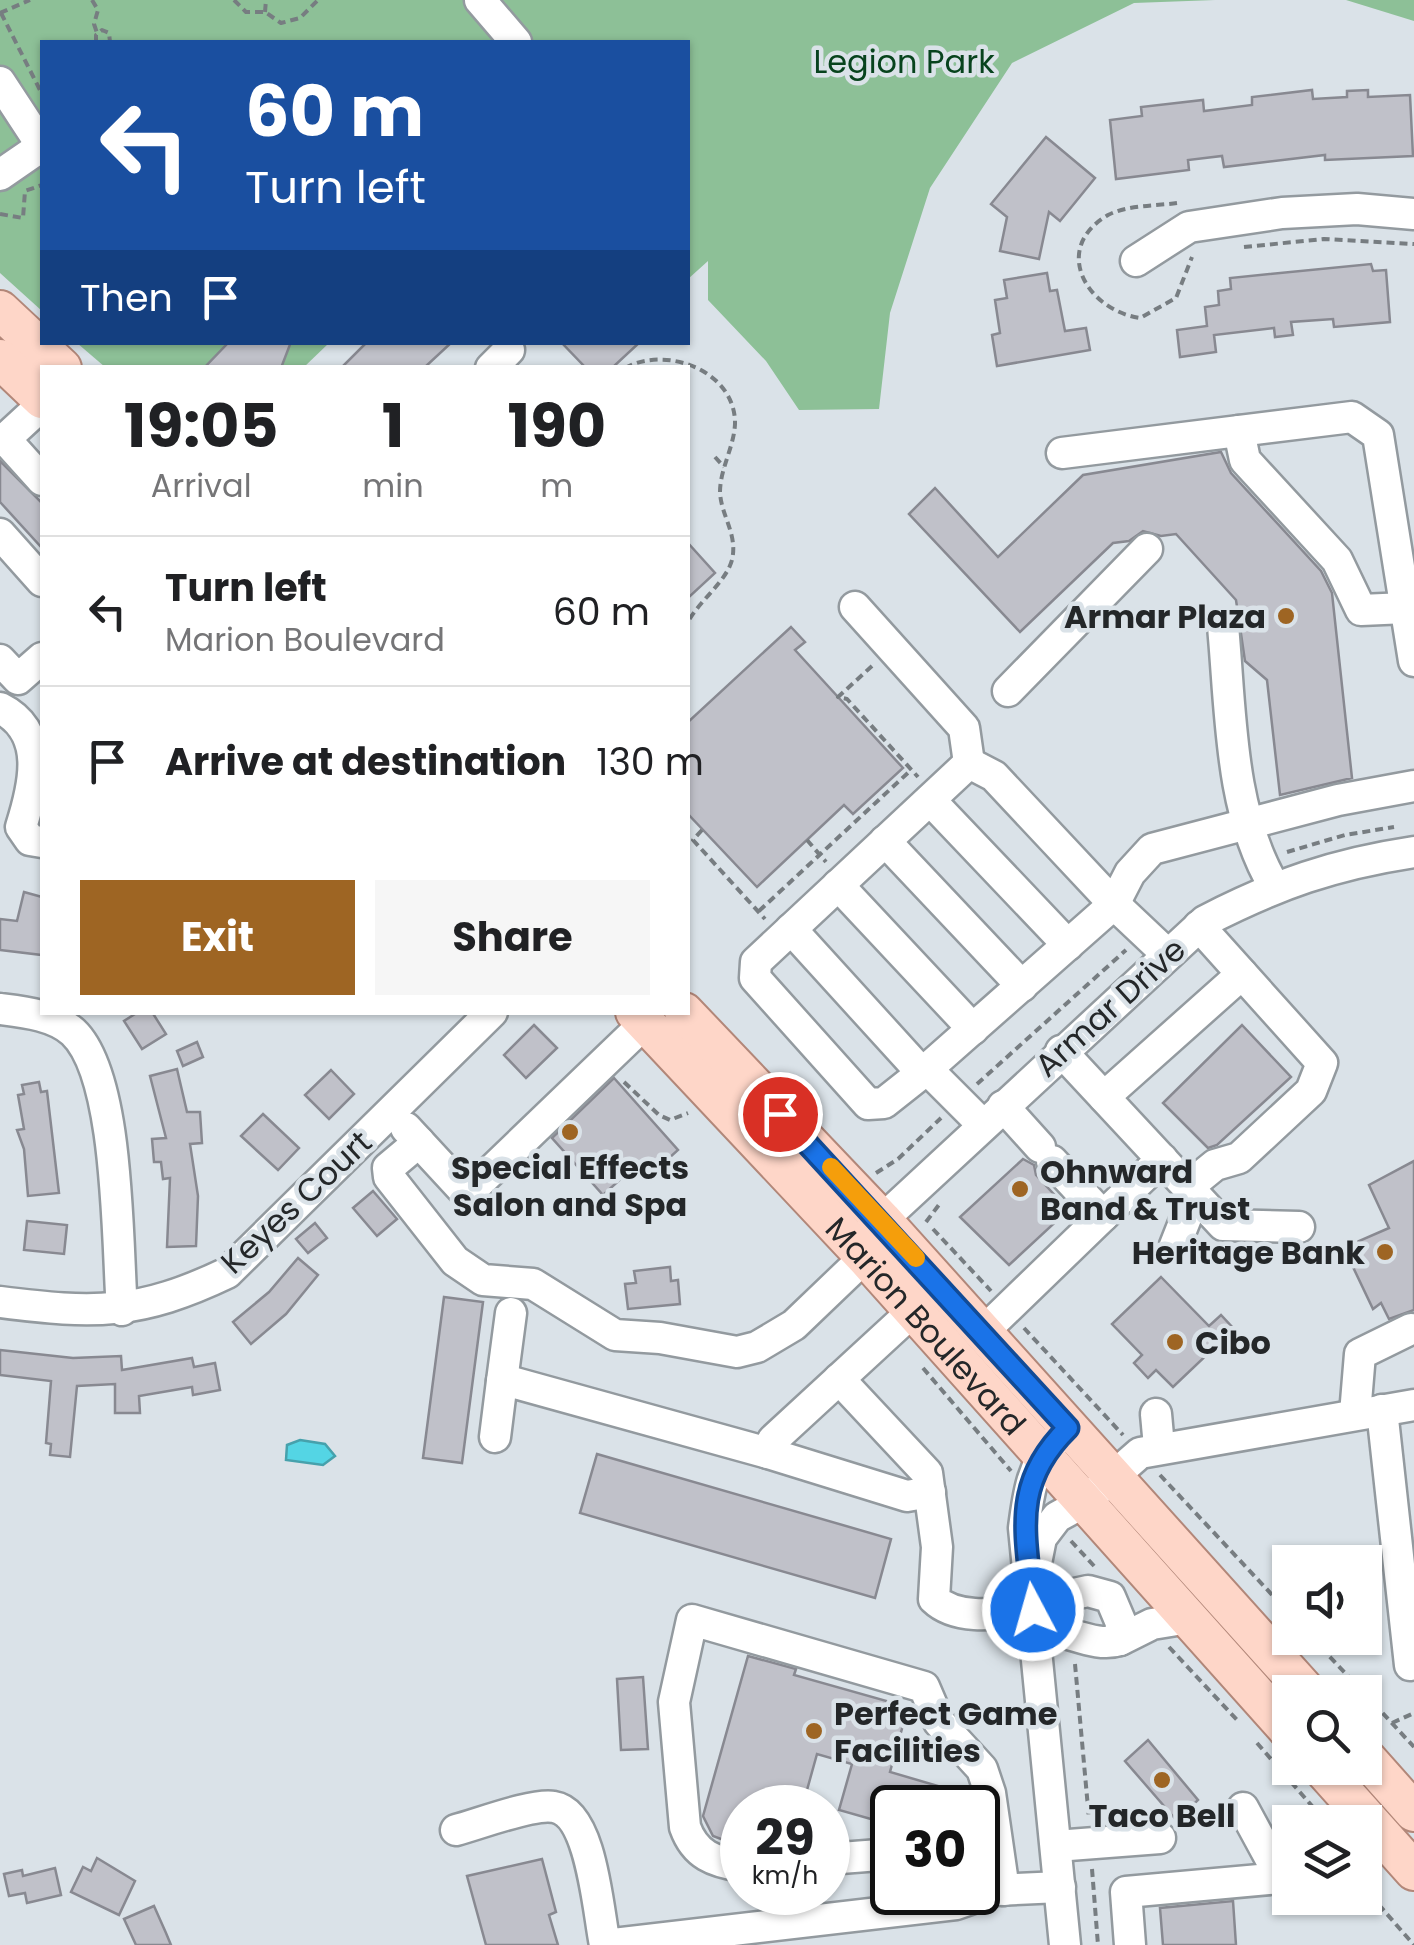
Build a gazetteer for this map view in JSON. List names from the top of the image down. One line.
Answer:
{"streets":{"main road":["Marion Boulevard"],"street":["Armar Drive","Keyes Court"]},"crossings":[["Armar Drive","Marion Boulevard"]],"parks":["Legion Park"],"places":["Armar Plaza","Special Effects Salon and Spa","Ohnward Band & Trust","Heritage Bank","Cibo","Perfect Game Facilities","Taco Bell"],"page":{"turn":["60 m","Turn left"],"then":"Then","eta":["19:05","Arrival","1","min","190","m"],"list":[{"name":"Turn left","note":"Marion Boulevard","value":"60 m"},{"name":"Arrive at destination","value":"130 m"}],"buttons":["Exit","Share"],"speed":"29 km/h","limit":"30"}}
